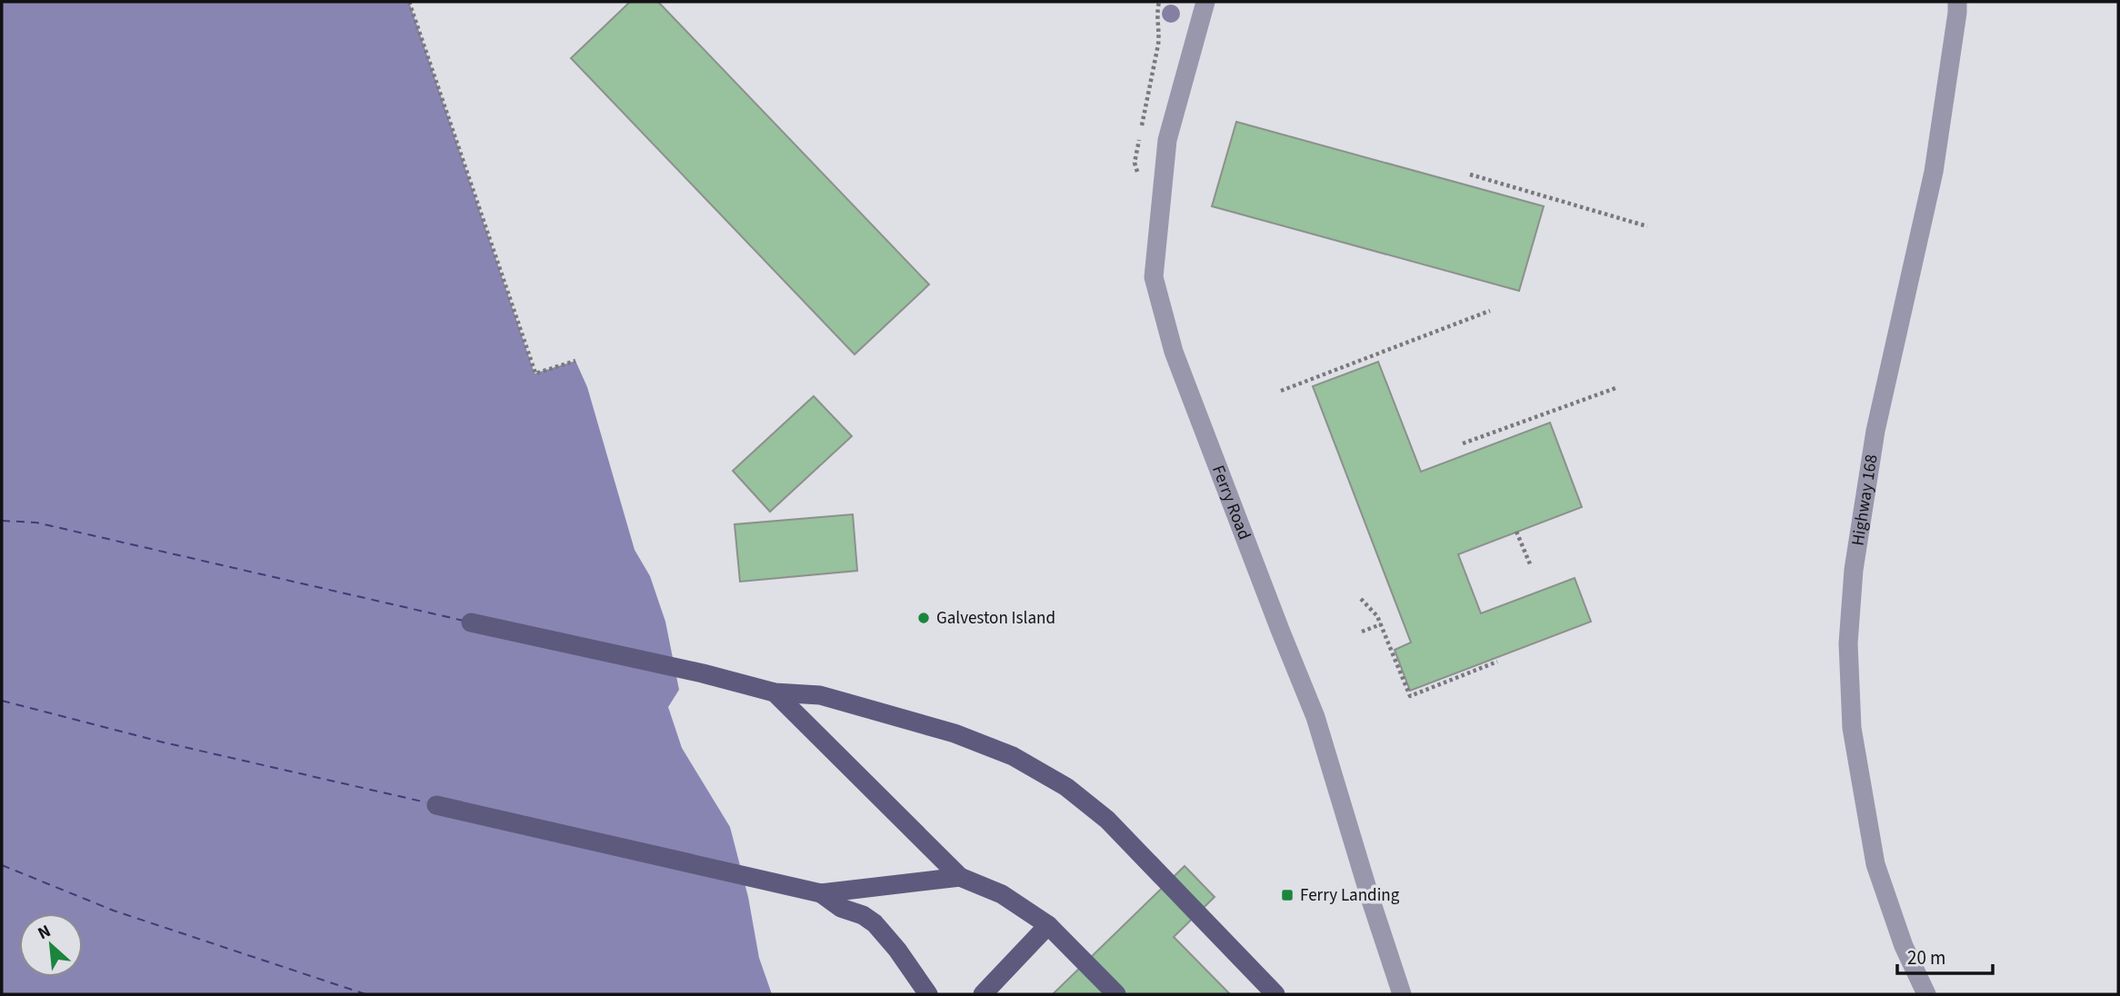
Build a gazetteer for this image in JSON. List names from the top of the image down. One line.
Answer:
{"streets":{"street":["Highway 168","Ferry Road"]},"places":{"other":["Galveston Island"],"transit":["Ferry Landing"]},"scale_bar":"20 m","north":"top left"}
